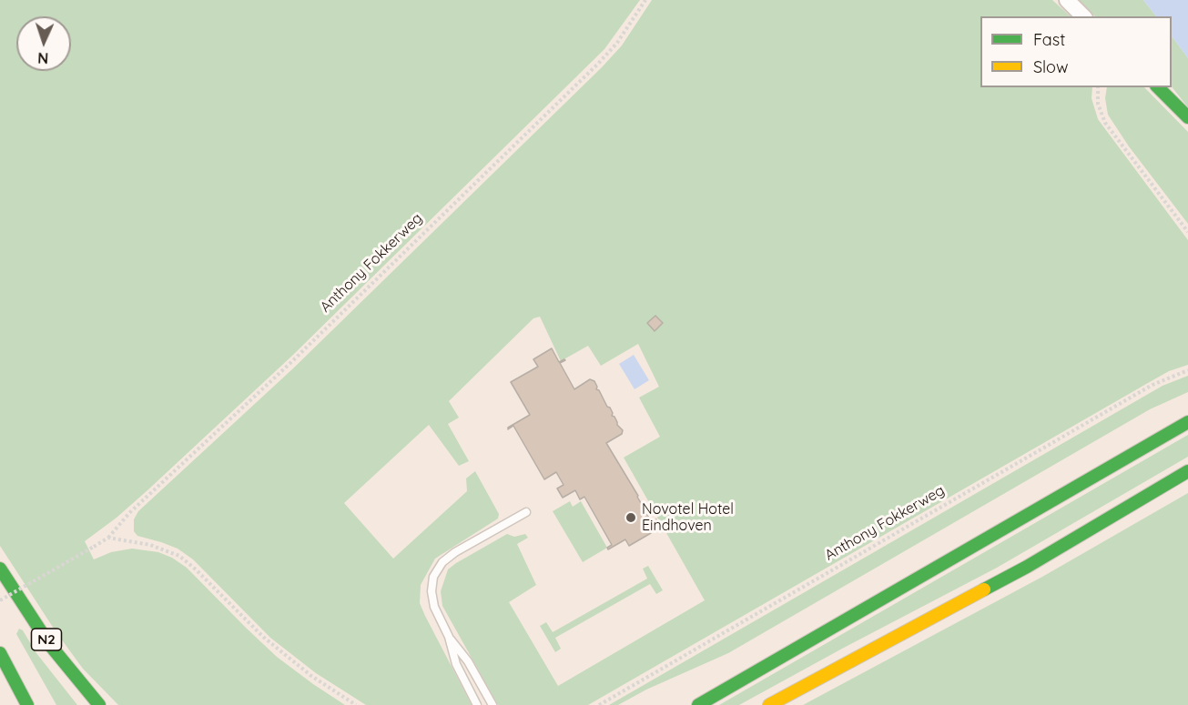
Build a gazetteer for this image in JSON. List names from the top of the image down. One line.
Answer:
{"streets":{"main road":["N2"],"path":["Anthony Fokkerweg"]},"places":["Novotel Hotel Eindhoven"],"legend":["Fast","Slow"],"north":"bottom"}
